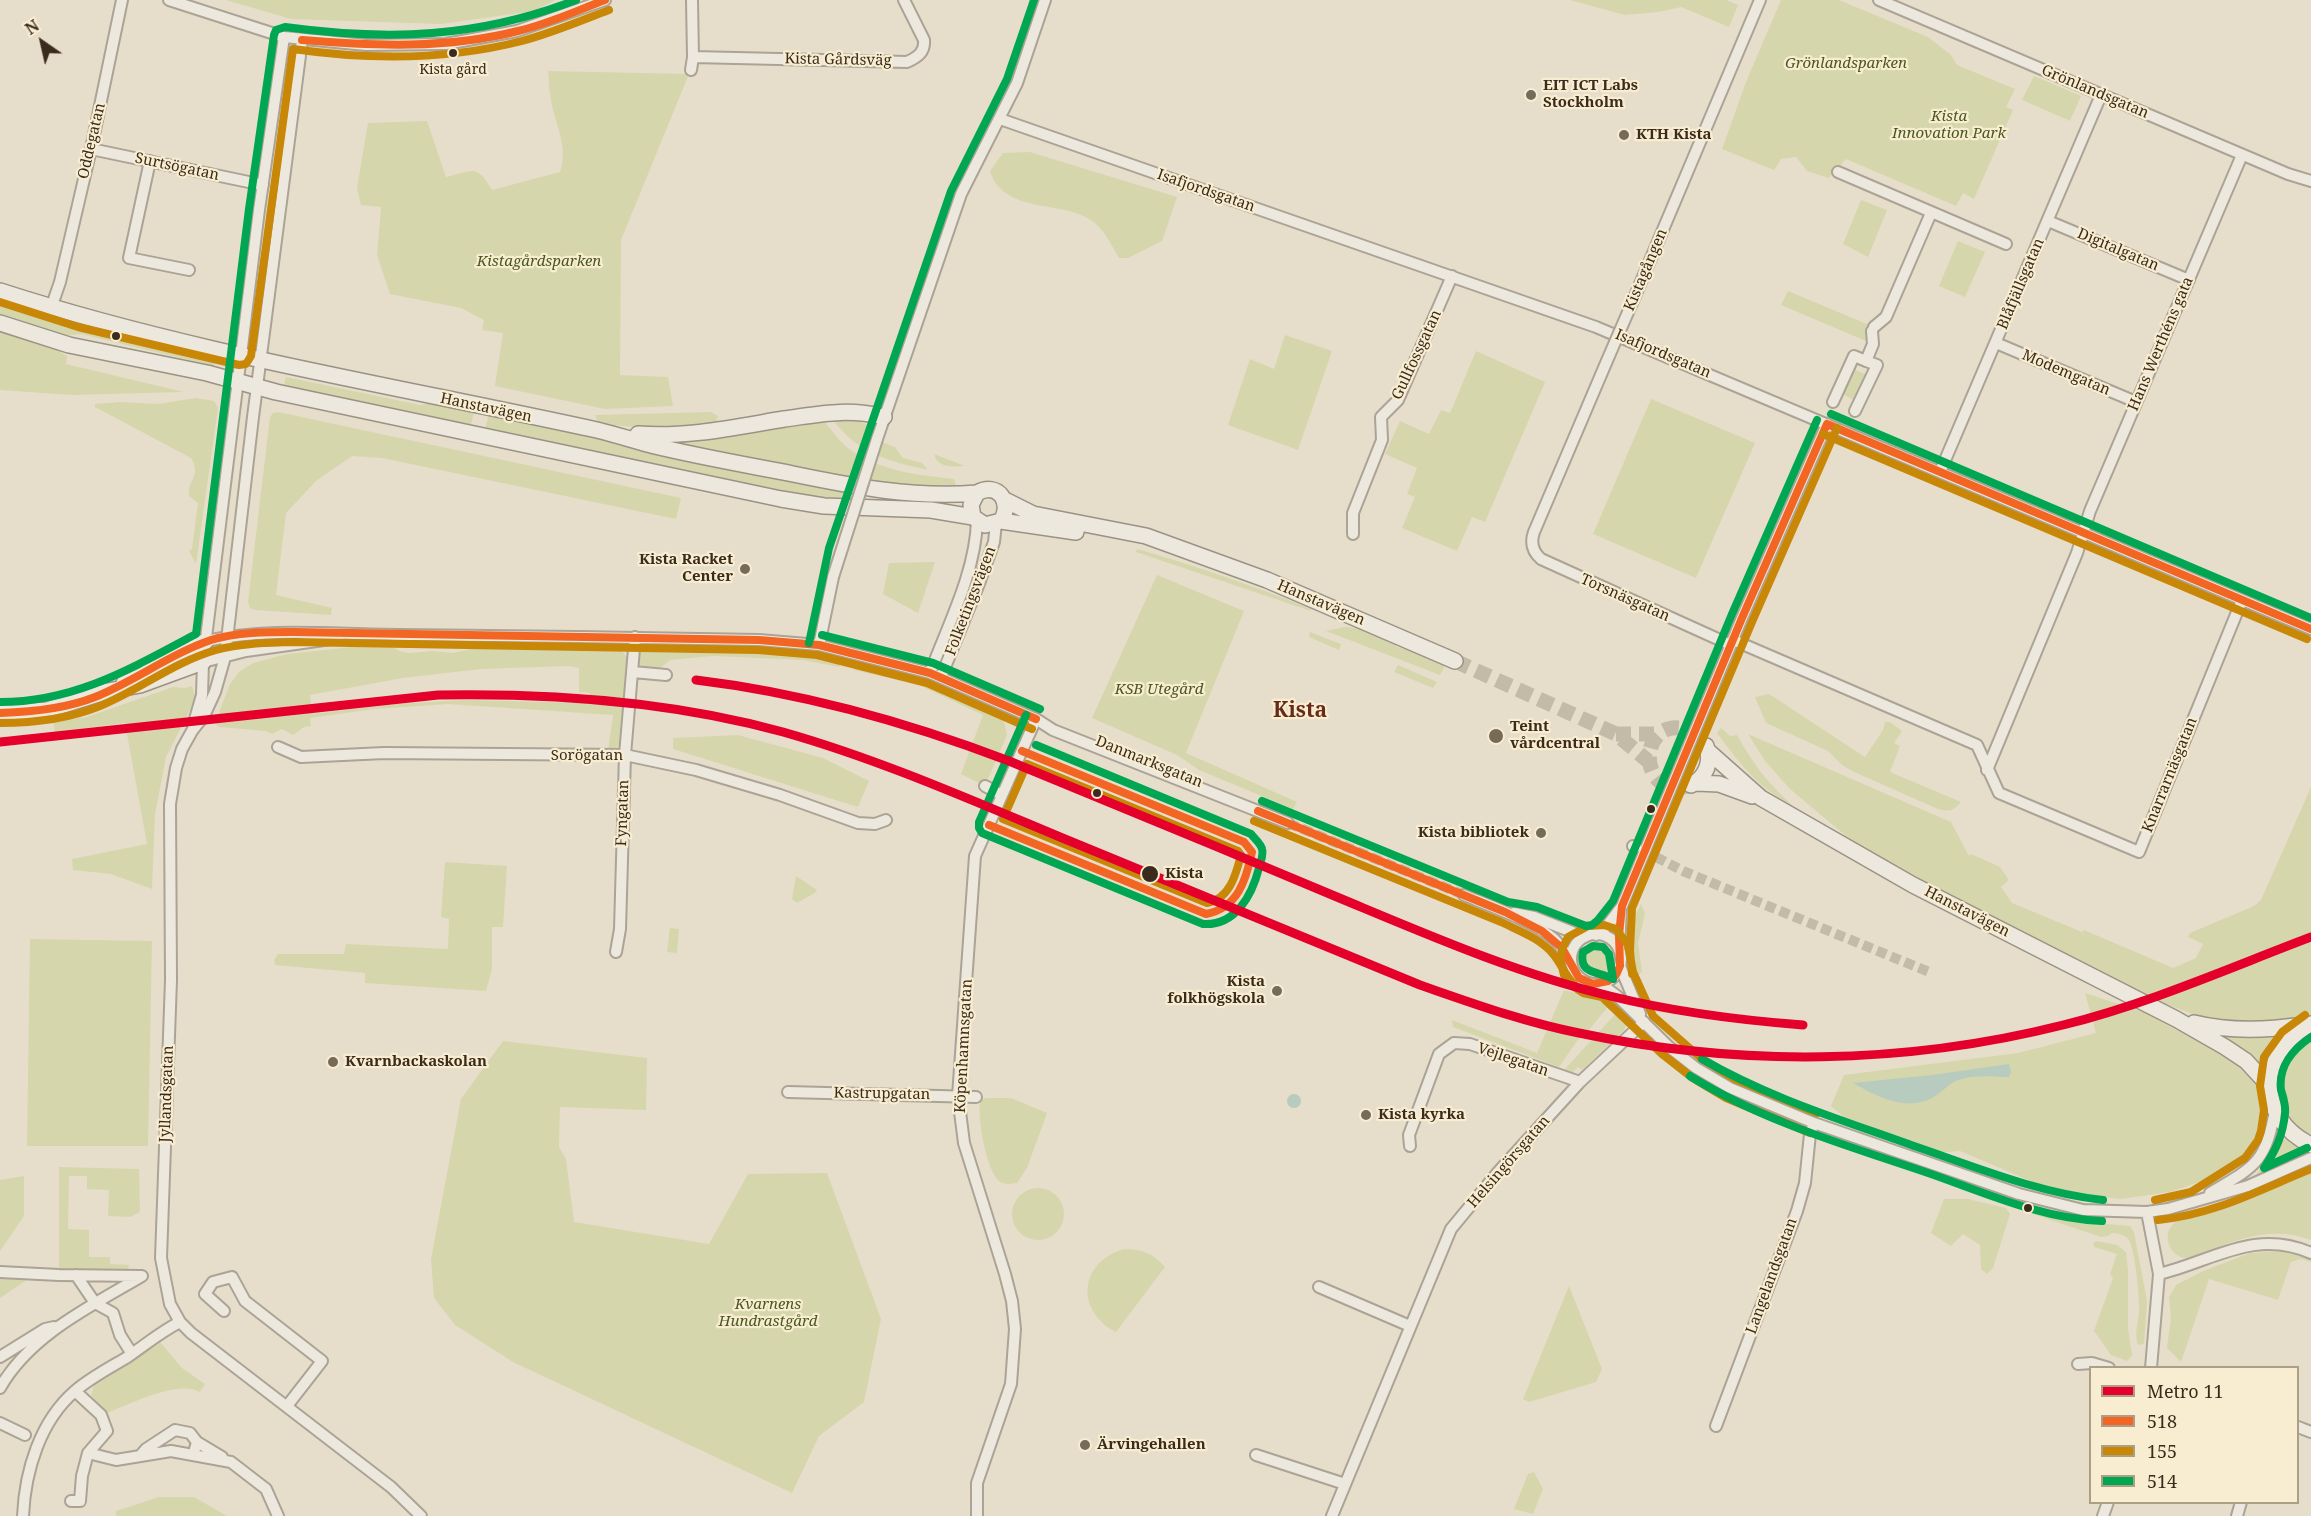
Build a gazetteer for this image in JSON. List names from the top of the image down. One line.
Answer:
{"streets":{"main road":["Hanstavägen"],"street":["Kista Gårdsväg","Grönlandsgatan","Oddegatan","Surtsögatan","Isafjordsgatan","Digitalgatan","Kistagången","Blåfjällsgatan","Hans Werthéns gata","Gullfossgatan","Modemgatan","Torsnäsgatan","Folketingsvägen","Sorögatan","Danmarksgatan","Knarrarnäsgatan","Fyngatan","Köpenhamnsgatan","Vejlegatan","Jyllandsgatan","Kastrupgatan","Helsingörsgatan","Langelandsgatan"]},"crossings":[["Grönlandsgatan","Blåfjällsgatan"],["Grönlandsgatan","Hans Werthéns gata"],["Oddegatan","Surtsögatan"],["Oddegatan","Hanstavägen"],["Surtsögatan","Jyllandsgatan"],["Isafjordsgatan","Blåfjällsgatan"],["Isafjordsgatan","Hans Werthéns gata"],["Isafjordsgatan","Gullfossgatan"],["Isafjordsgatan","Knarrarnäsgatan"],["Digitalgatan","Blåfjällsgatan"],["Digitalgatan","Hans Werthéns gata"],["Kistagången","Torsnäsgatan"],["Blåfjällsgatan","Modemgatan"],["Hans Werthéns gata","Modemgatan"],["Hanstavägen","Folketingsvägen"],["Hanstavägen","Jyllandsgatan"],["Torsnäsgatan","Knarrarnäsgatan"],["Folketingsvägen","Danmarksgatan"],["Sorögatan","Fyngatan"],["Danmarksgatan","Fyngatan"],["Danmarksgatan","Köpenhamnsgatan"],["Danmarksgatan","Jyllandsgatan"],["Köpenhamnsgatan","Kastrupgatan"],["Vejlegatan","Helsingörsgatan"]],"districts":["Kista"],"parks":["Grönlandsparken","Kista Innovation Park","Kistagårdsparken","KSB Utegård","Kvarnens Hundrastgård"],"places":["Kista gård","EIT ICT Labs Stockholm","KTH Kista","Kista Racket Center","Teint vårdcentral","Kista bibliotek","Kista","Kista folkhögskola","Kvarnbackaskolan","Kista kyrka","Ärvingehallen"],"lines":["transit line 518","transit line 514","transit line 155","metro line 11"],"legend":["Metro 11","518","155","514"],"north":"top left"}
